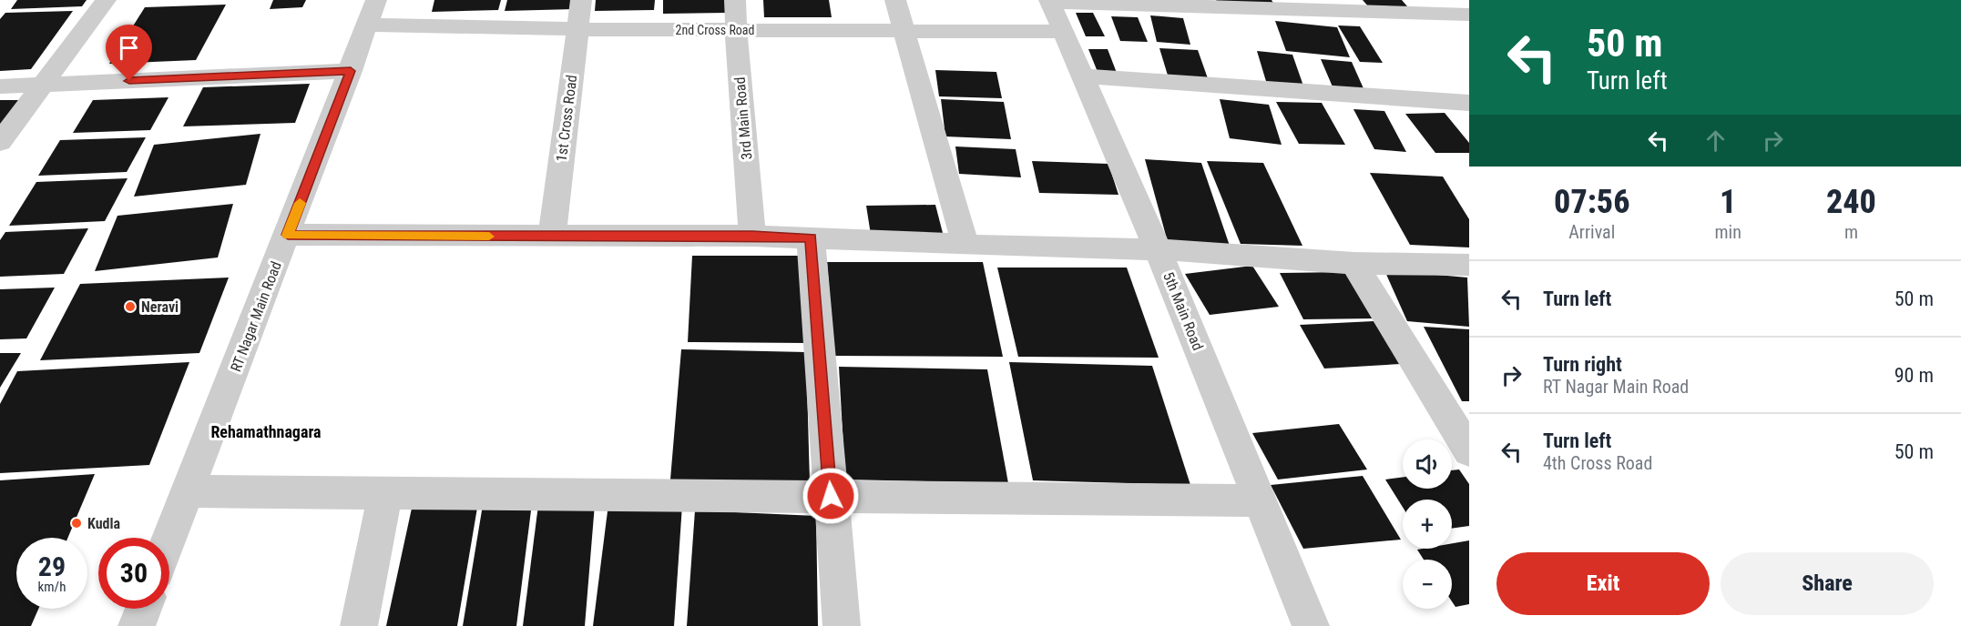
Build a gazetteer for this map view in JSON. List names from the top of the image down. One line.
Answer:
{"streets":{"street":["2nd Cross Road","1st Cross Road","3rd Main Road","5th Main Road","RT Nagar Main Road"]},"crossings":[["2nd Cross Road","1st Cross Road"],["2nd Cross Road","3rd Main Road"],["2nd Cross Road","5th Main Road"],["2nd Cross Road","RT Nagar Main Road"]],"districts":["Rehamathnagara"],"places":["Neravi","Kudla"],"page":{"turn":["50 m","Turn left"],"eta":["07:56","Arrival","1","min","240","m"],"list":[{"name":"Turn left","value":"50 m"},{"name":"Turn right","note":"RT Nagar Main Road","value":"90 m"},{"name":"Turn left","note":"4th Cross Road","value":"50 m"}],"map_buttons":["+","−"],"speed":"29 km/h","limit":"30","buttons":["Exit","Share"]}}
